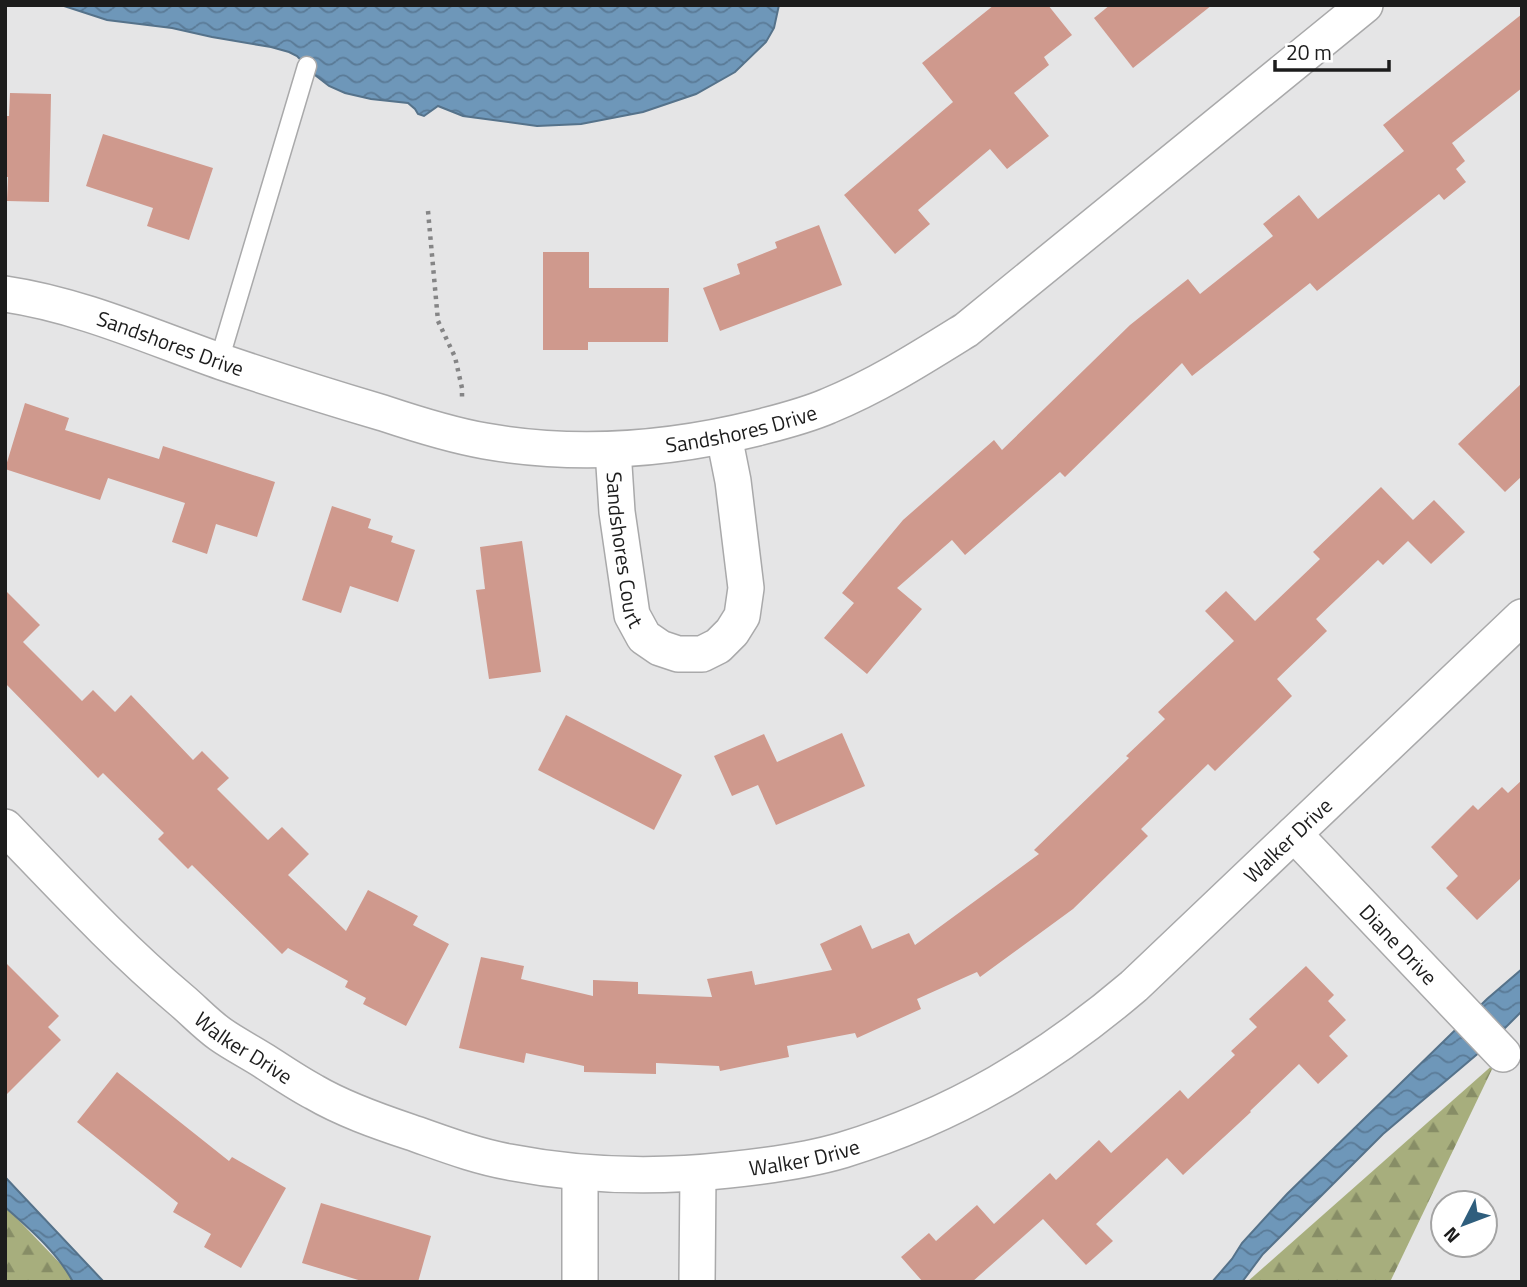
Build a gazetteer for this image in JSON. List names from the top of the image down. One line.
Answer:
{"streets":{"street":["Sandshores Drive","Sandshores Court","Walker Drive","Diane Drive"]},"crossings":[["Sandshores Drive","Sandshores Court"],["Walker Drive","Diane Drive"]],"scale_bar":"20 m","north":"bottom left"}
